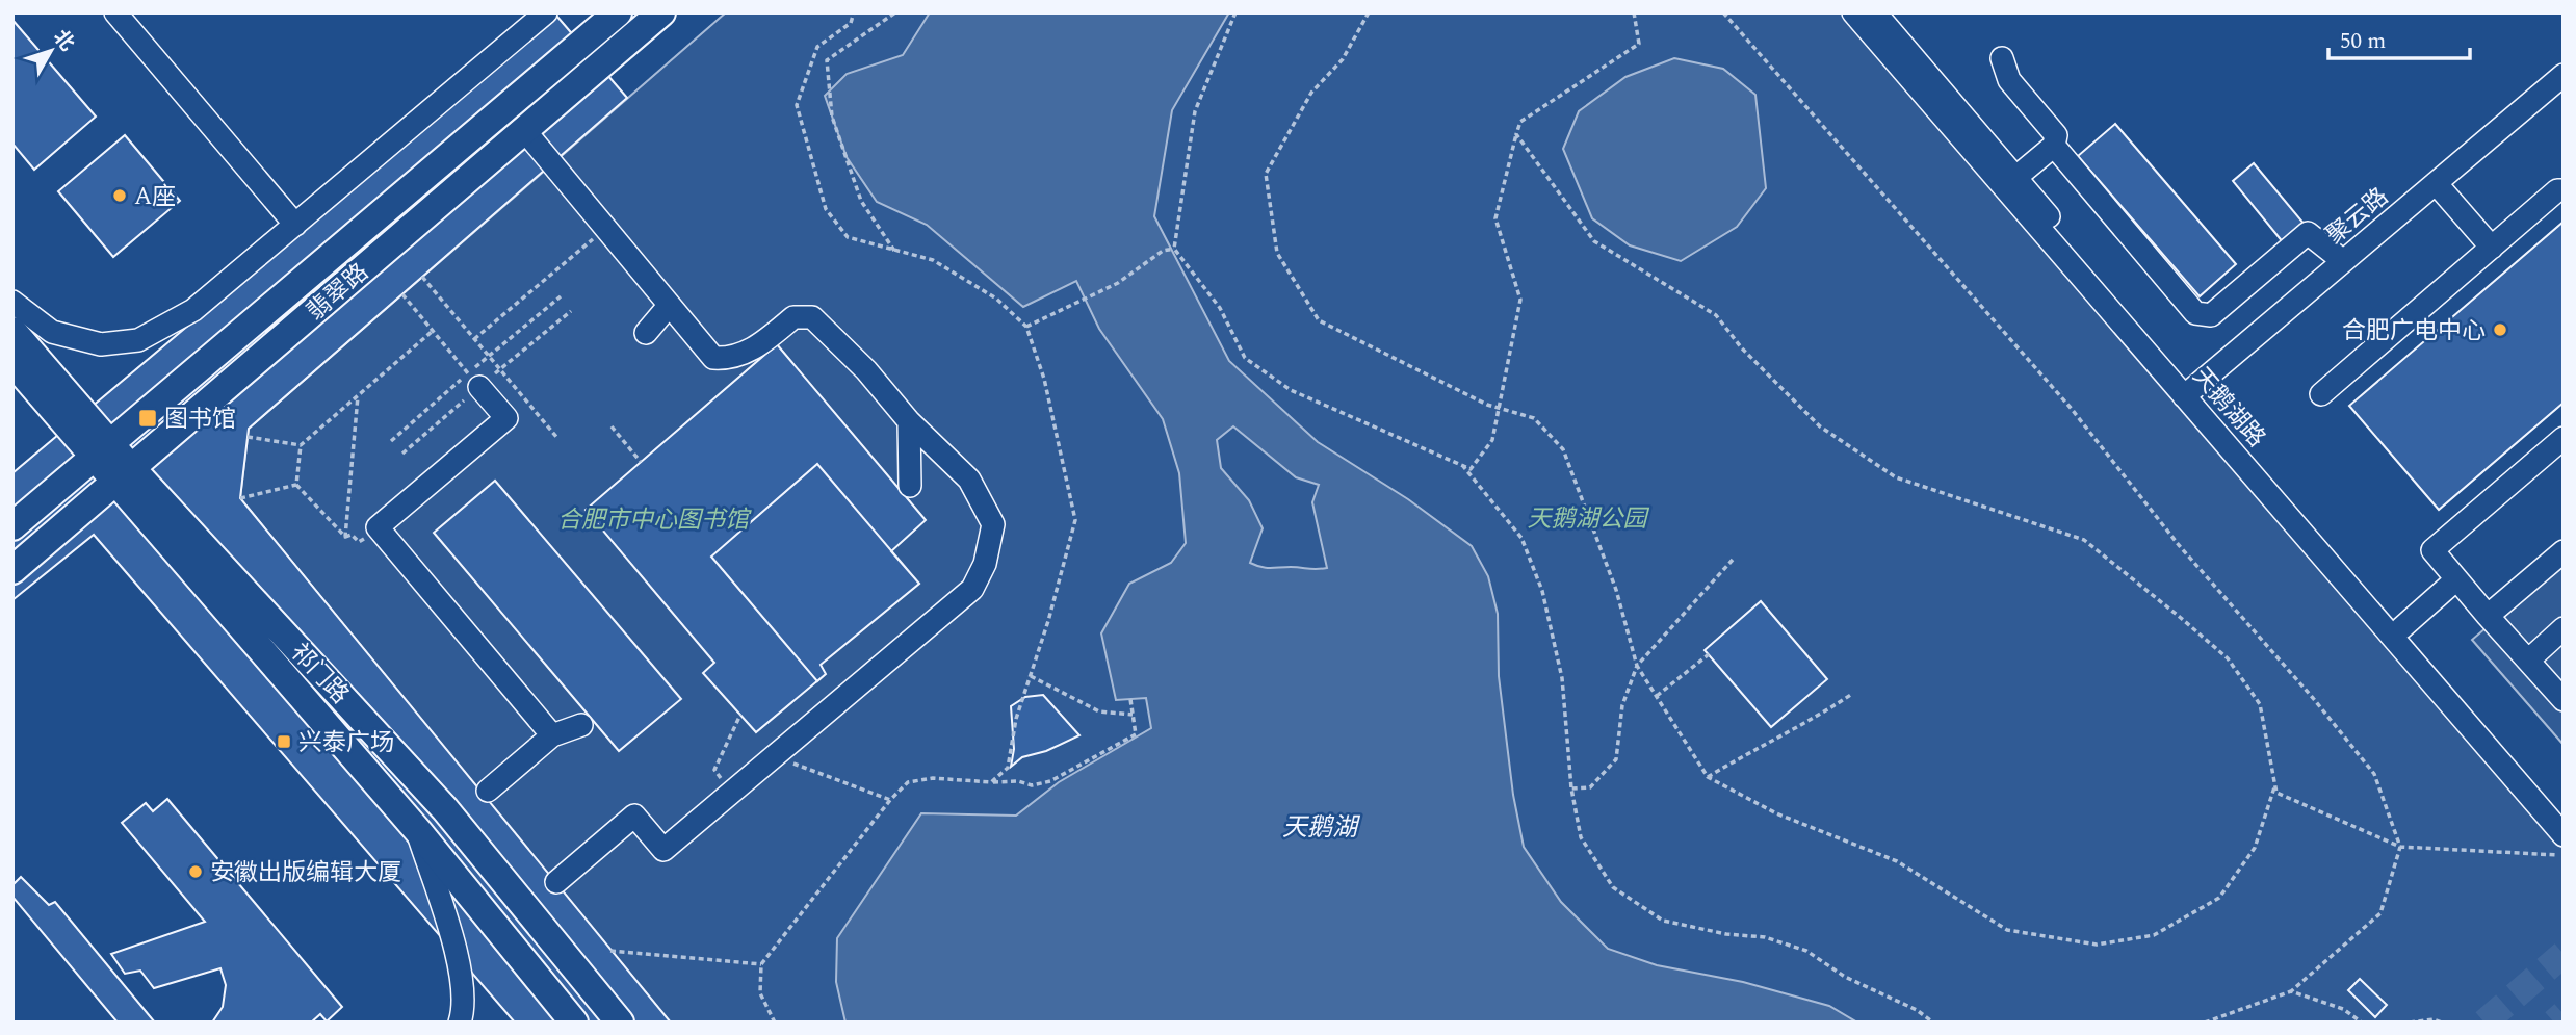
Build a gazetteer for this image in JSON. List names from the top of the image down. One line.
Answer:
{"streets":{"main road":["翡翠路","祁门路"],"street":["聚云路","天鹅湖路"]},"crossings":[["聚云路","天鹅湖路"],["翡翠路","祁门路"]],"water":["天鹅湖"],"parks":["天鹅湖公园","合肥市中心图书馆"],"places":{"other":["A座","合肥广电中心","安徽出版编辑大厦"],"transit":["图书馆","兴泰广场"]},"scale_bar":"50 m","north":"top right"}
